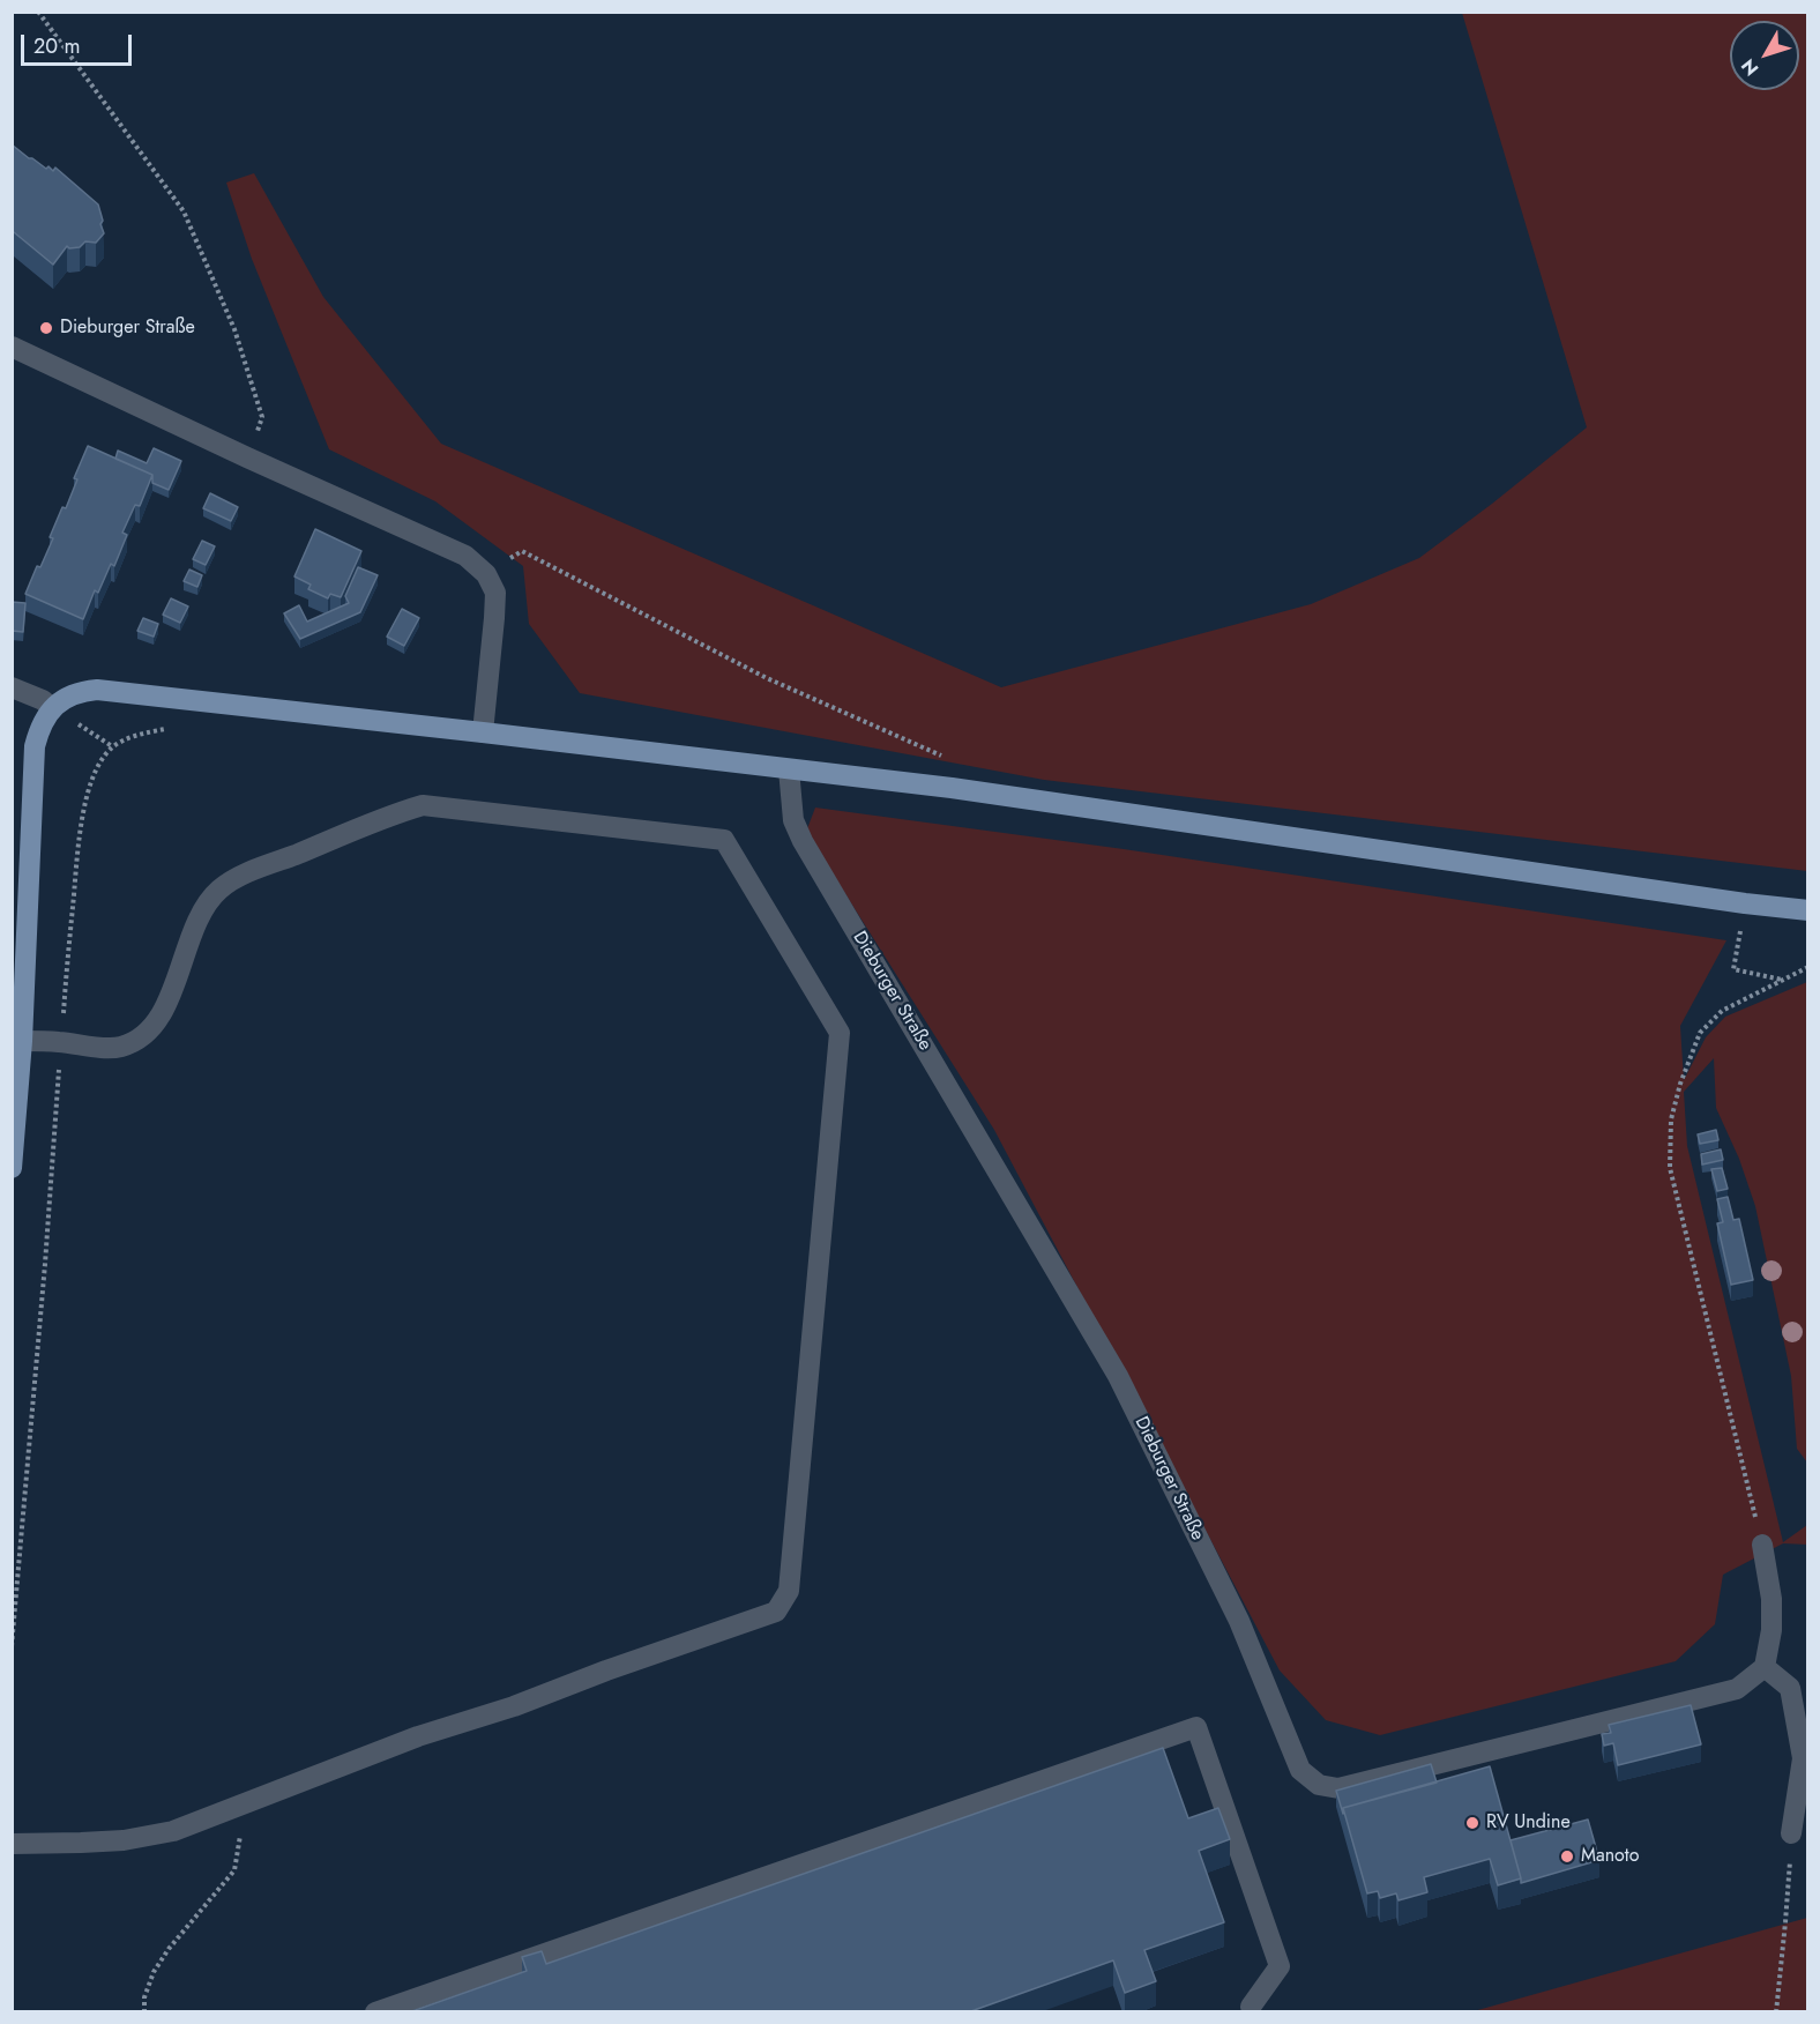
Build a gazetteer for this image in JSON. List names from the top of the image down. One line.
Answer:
{"streets":{"street":["Dieburger Straße"]},"places":["Dieburger Straße","RV Undine","Manoto"],"scale_bar":"20 m","north":"bottom left"}
